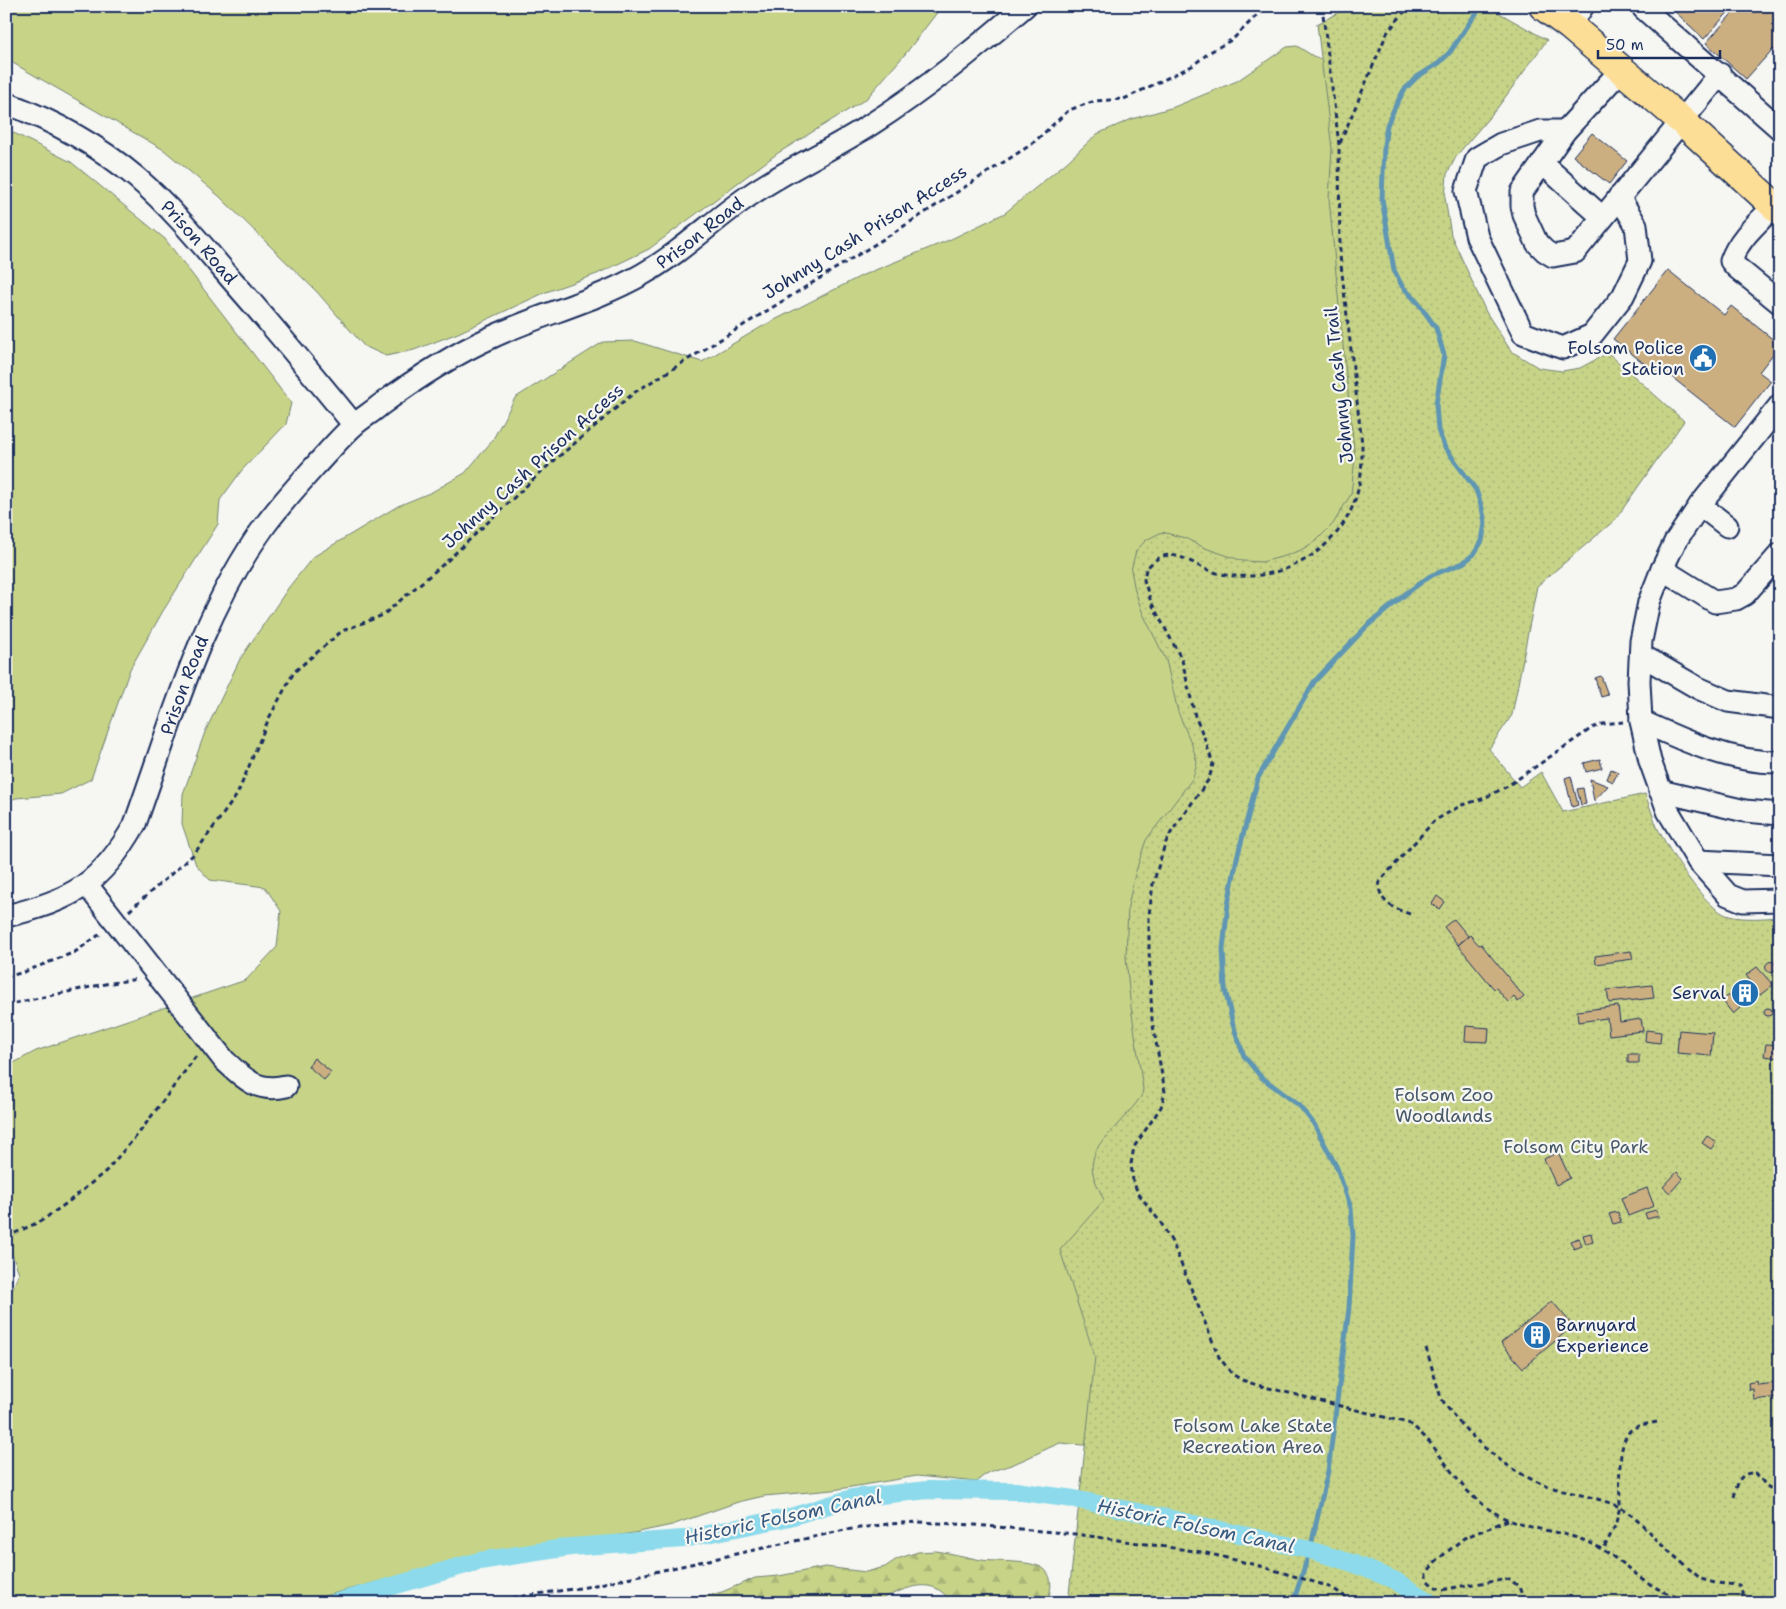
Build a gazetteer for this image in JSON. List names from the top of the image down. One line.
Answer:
{"streets":{"street":["Prison Road"],"path":["Johnny Cash Prison Access","Johnny Cash Trail"]},"water":["Historic Folsom Canal"],"parks":["Folsom Zoo Woodlands","Folsom City Park","Folsom Lake State Recreation Area"],"places":{"public building":["Folsom Police Station"],"building":["Serval","Barnyard Experience"]},"scale_bar":"50 m"}
